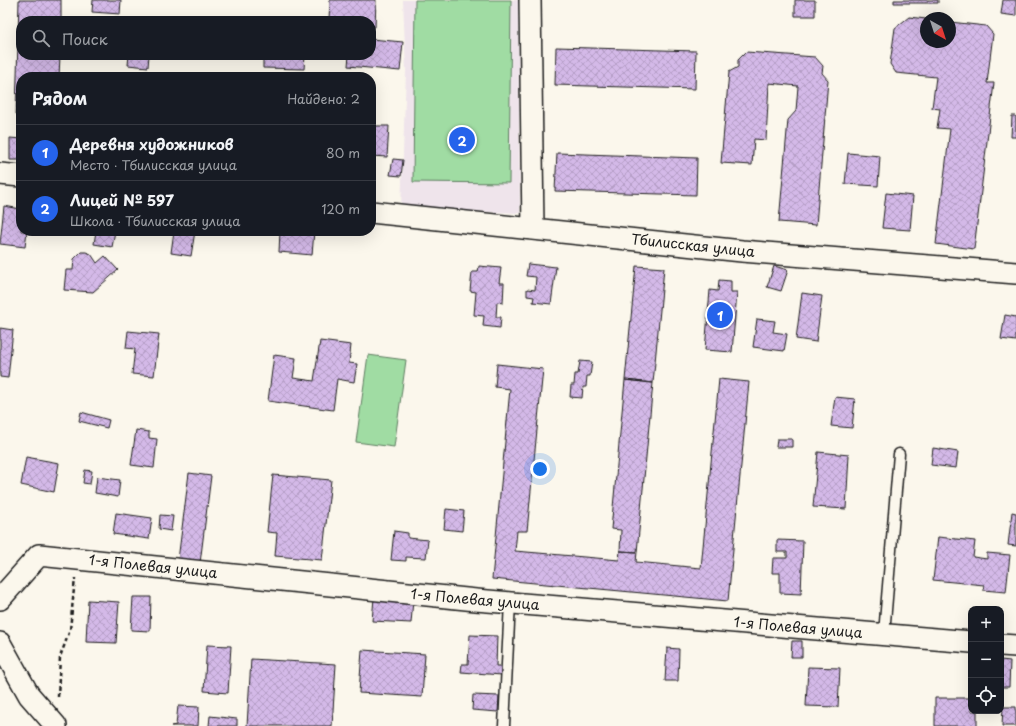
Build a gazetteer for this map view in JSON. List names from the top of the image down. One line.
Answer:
{"streets":{"street":["Тбилисская улица","1-я Полевая улица"]},"north":"bottom right","page":{"search":"Поиск","heading":["Рядом","Найдено: 2"],"list":[{"mark":"1","name":"Деревня художников","note":"Место · Тбилисская улица","value":"80 m"},{"mark":"2","name":"Лицей № 597","note":"Школа · Тбилисская улица","value":"120 m"}],"pins":["2","1"],"map_buttons":["+","−"]}}
